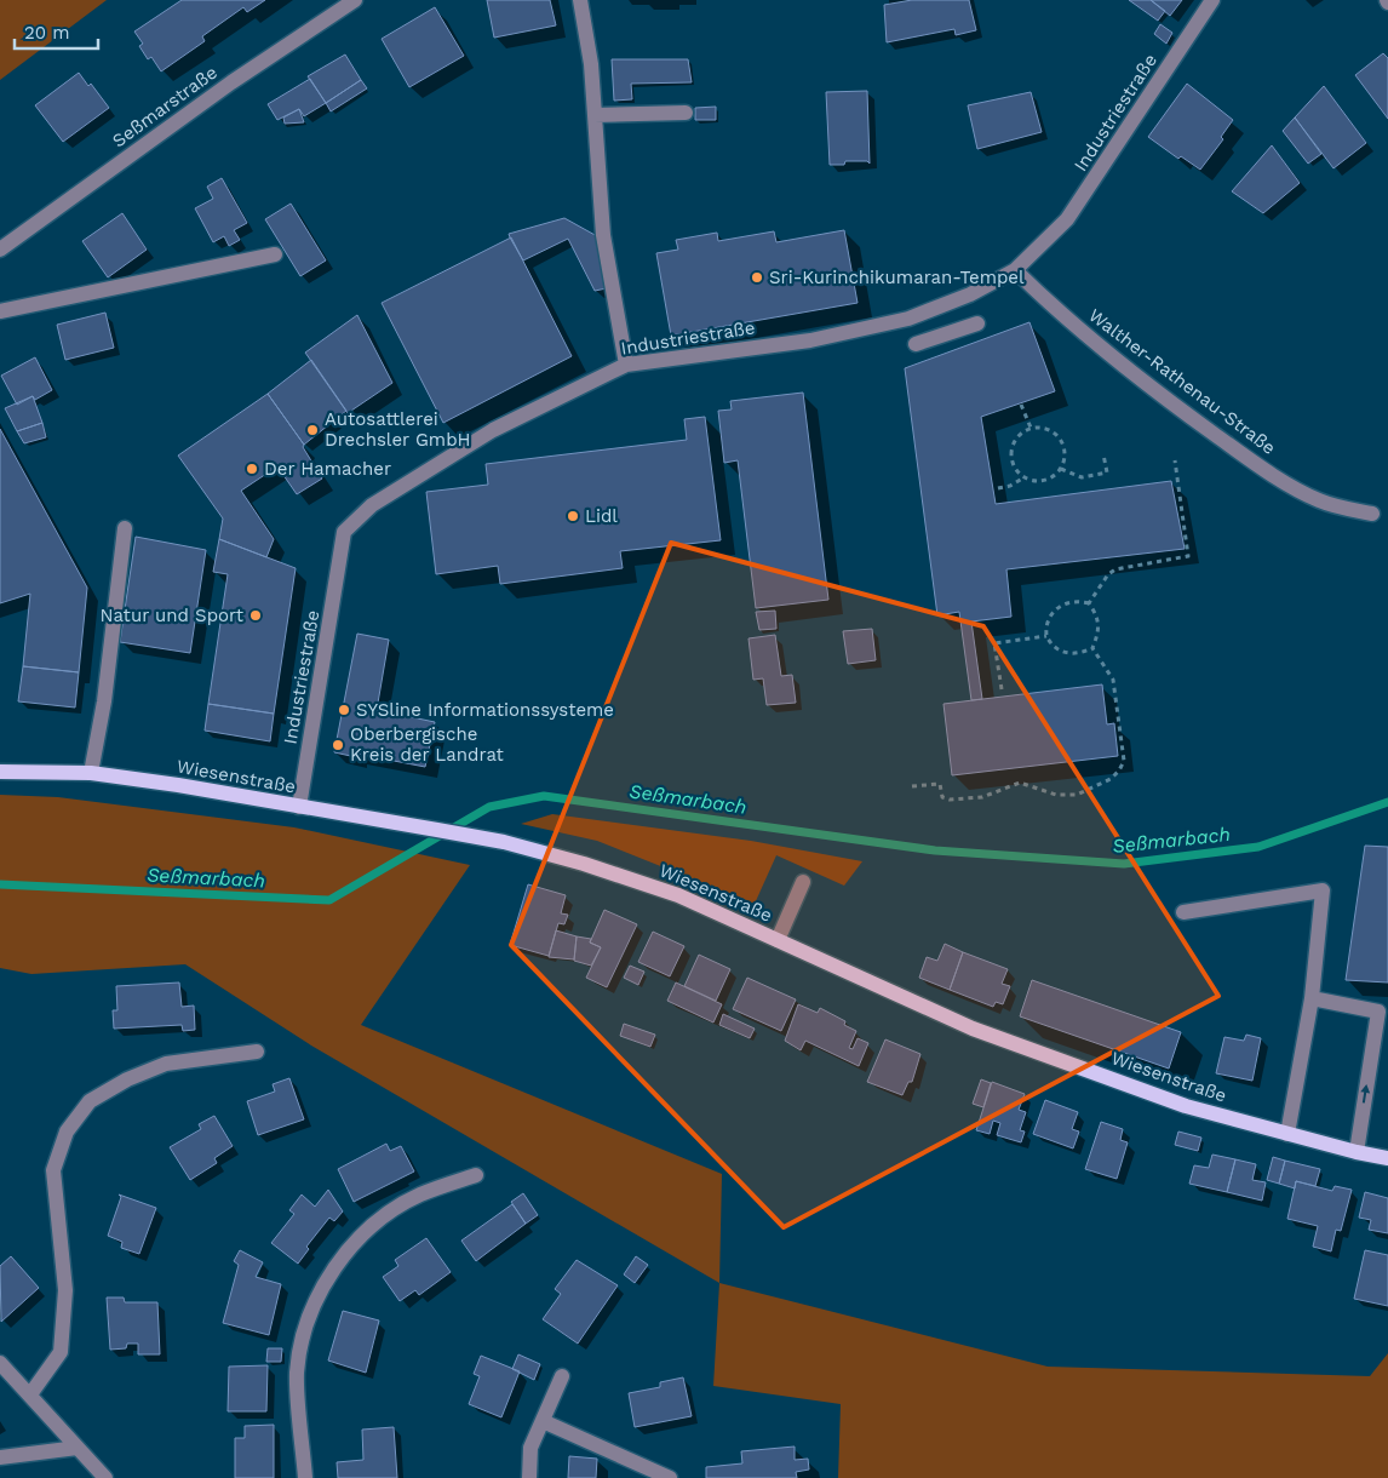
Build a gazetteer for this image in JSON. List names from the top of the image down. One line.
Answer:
{"streets":{"main road":["Wiesenstraße"],"street":["Seßmarstraße","Industriestraße","Walther-Rathenau-Straße"]},"crossings":[["Industriestraße","Walther-Rathenau-Straße"],["Industriestraße","Wiesenstraße"]],"water":["Seßmarbach"],"places":["Sri-Kurinchikumaran-Tempel","Autosattlerei Drechsler GmbH","Der Hamacher","Lidl","Natur und Sport","SYSline Informationssysteme","Oberbergische Kreis der Landrat"],"scale_bar":"20 m"}
